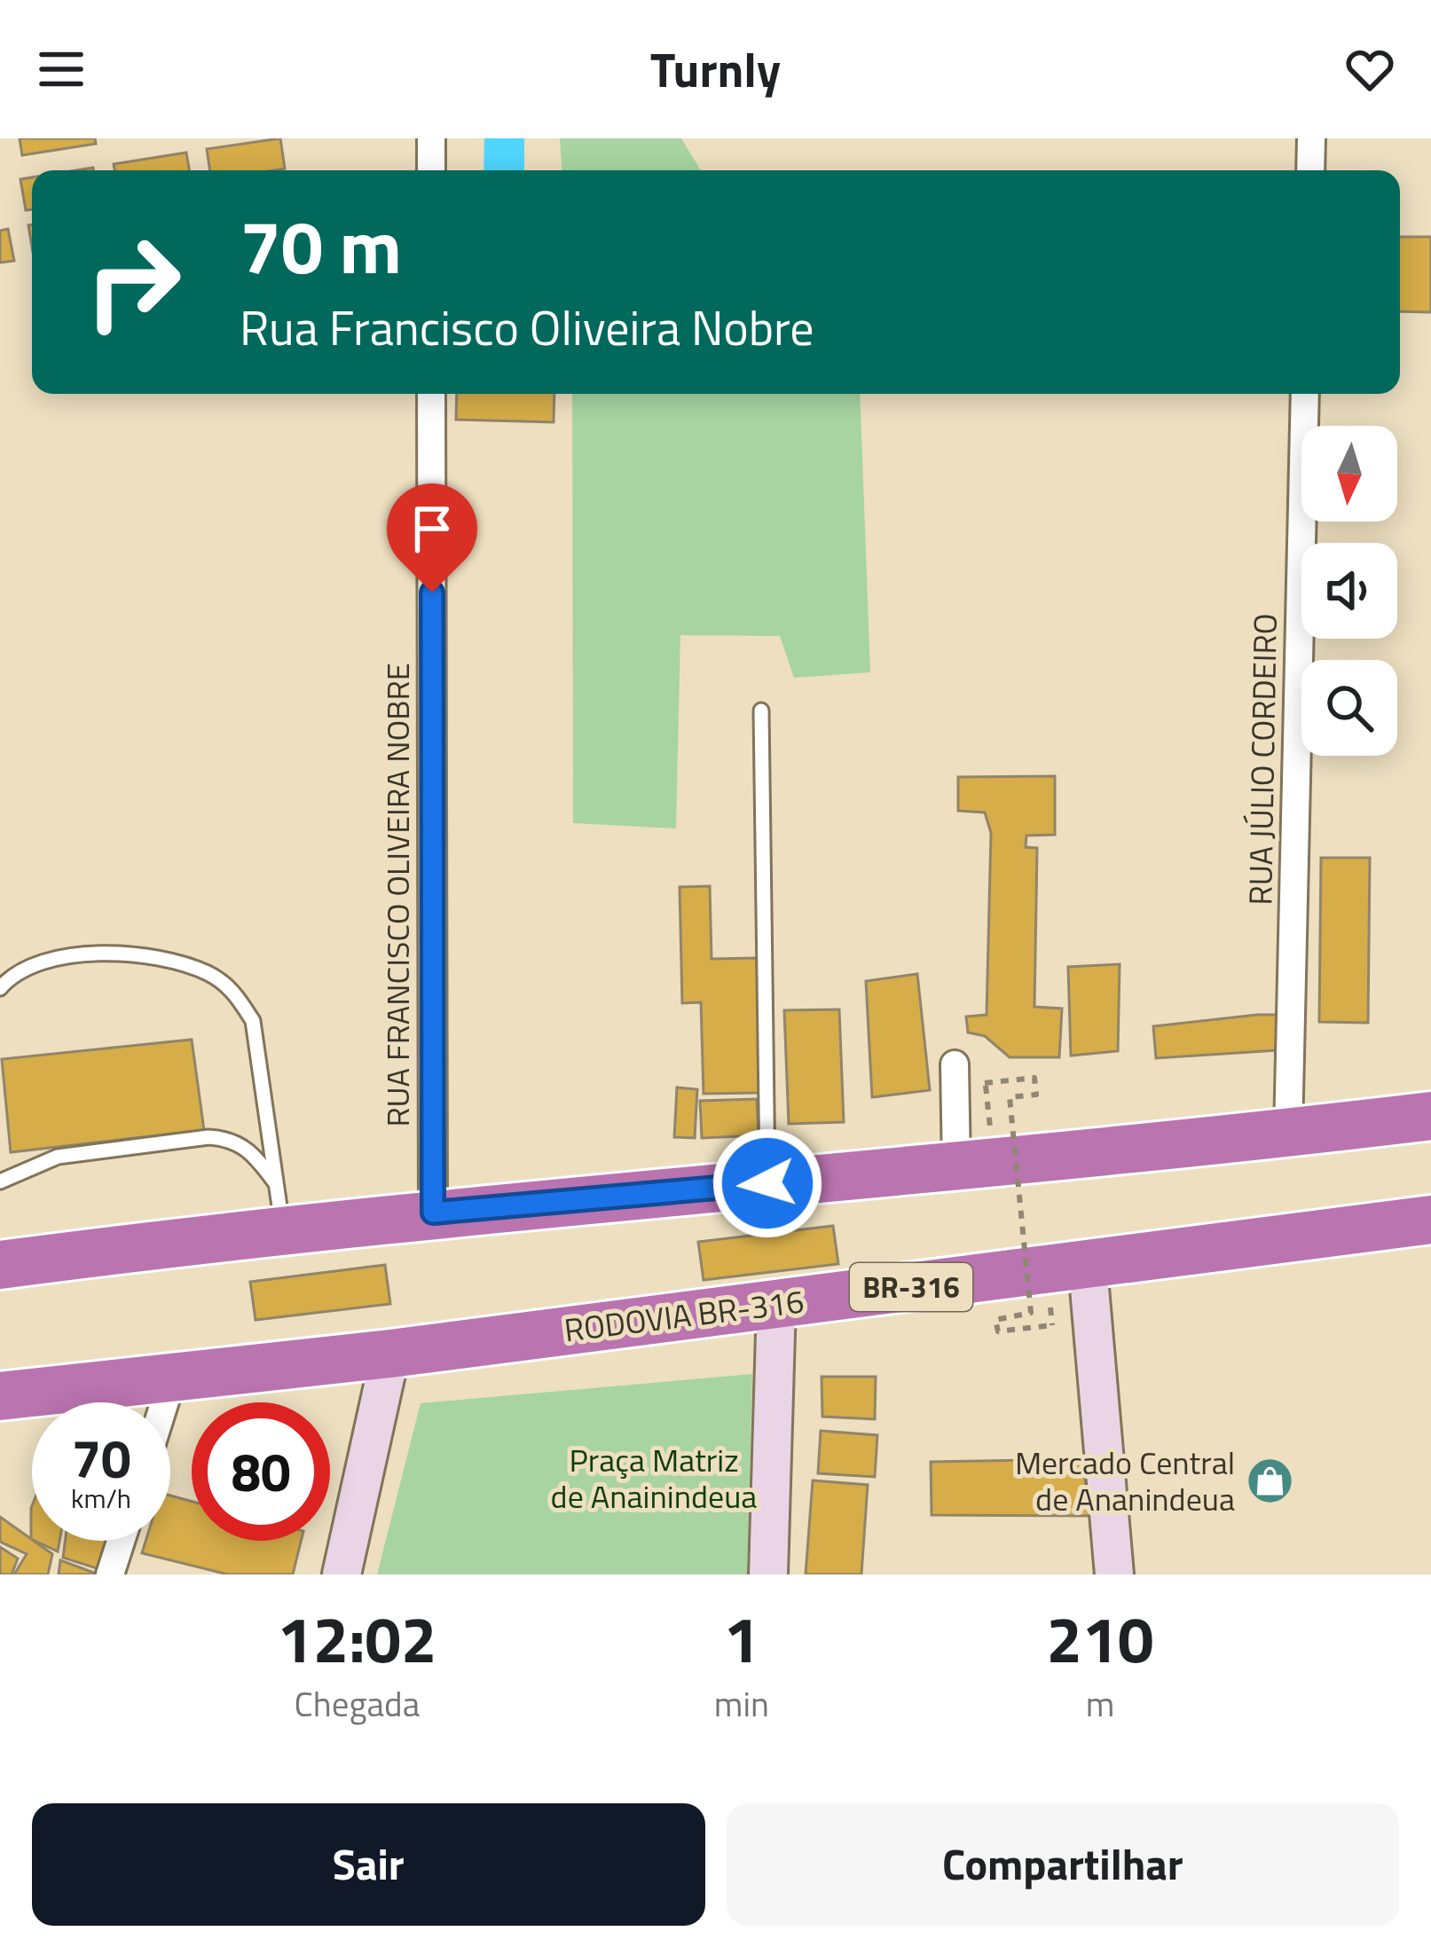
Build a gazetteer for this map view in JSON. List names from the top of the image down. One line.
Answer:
{"streets":{"highway":["BR-316","RODOVIA BR-316"],"street":["RUA JÚLIO CORDEIRO","RUA FRANCISCO OLIVEIRA NOBRE"]},"parks":["Praça Matriz de Anainindeua"],"places":{"shop":["Mercado Central de Ananindeua"]},"north":"bottom","page":{"header":"Turnly","turn":["70 m","Rua Francisco Oliveira Nobre"],"speed":"70 km/h","limit":"80","eta":["12:02","Chegada","1","min","210","m"],"buttons":["Sair","Compartilhar"]}}
